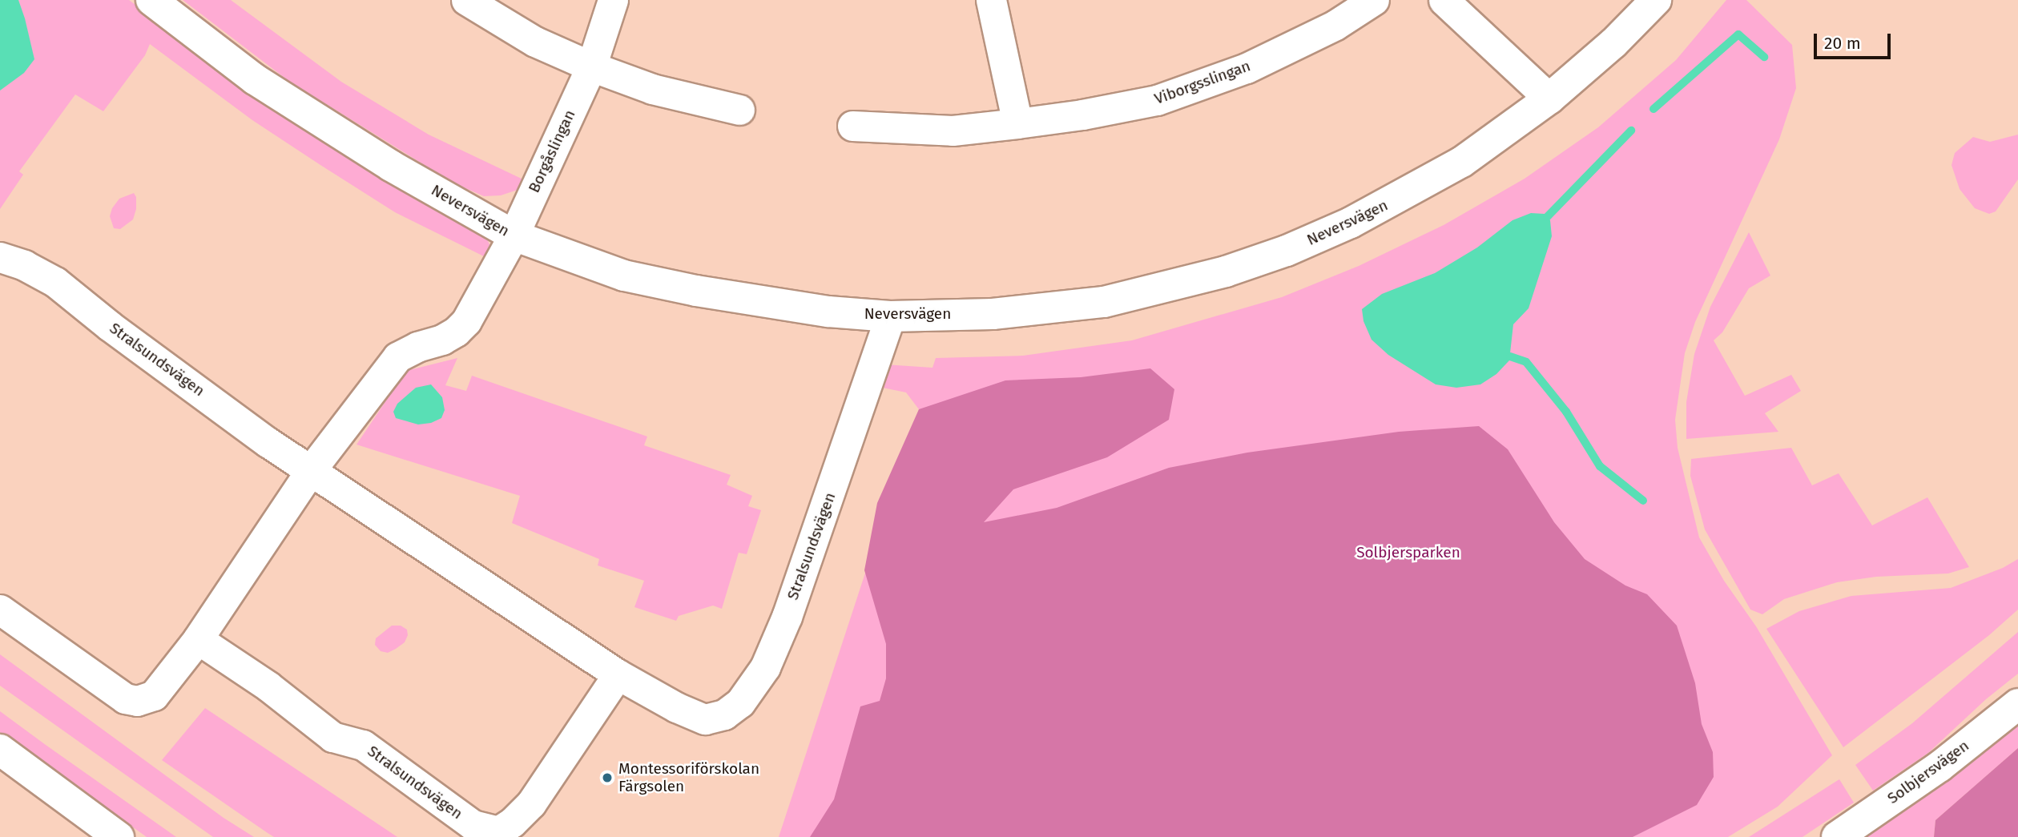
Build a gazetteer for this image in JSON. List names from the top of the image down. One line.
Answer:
{"streets":{"street":["Viborgsslingan","Borgåslingan","Neversvägen","Stralsundsvägen","Solbjersvägen"]},"crossings":[["Borgåslingan","Neversvägen"],["Neversvägen","Stralsundsvägen"]],"parks":["Solbjersparken"],"places":["Montessoriförskolan Färgsolen"],"scale_bar":"20 m"}
